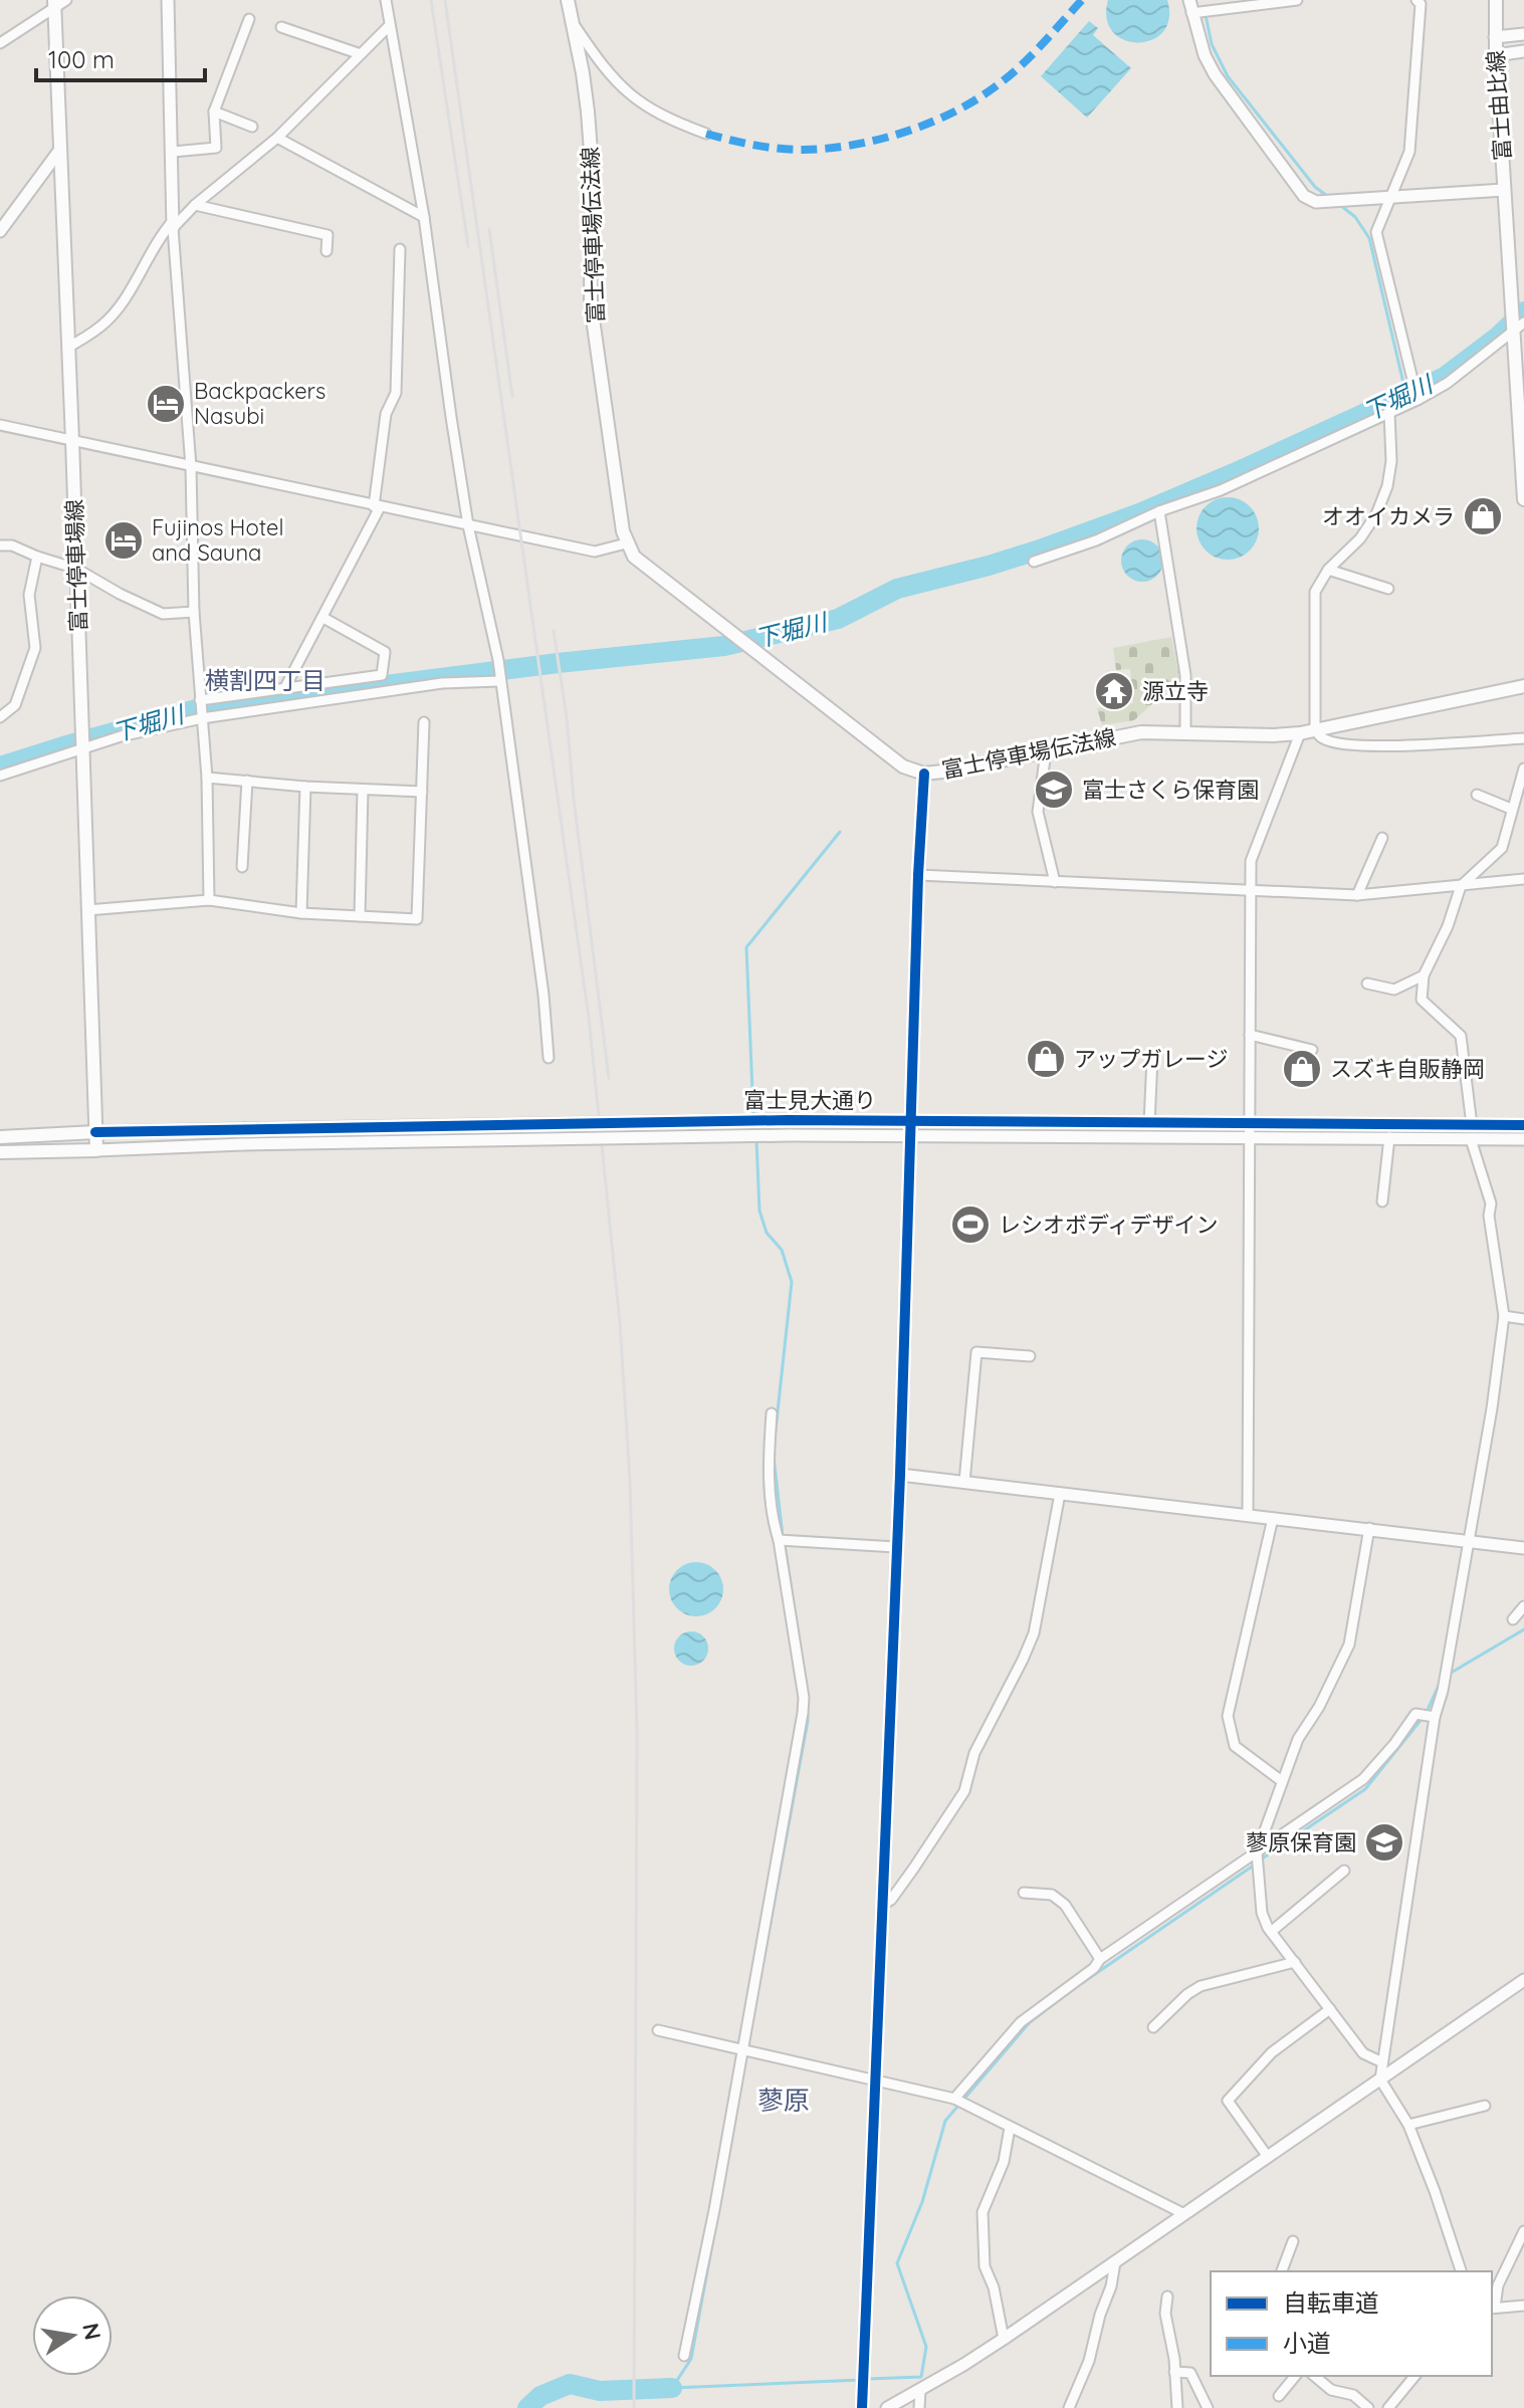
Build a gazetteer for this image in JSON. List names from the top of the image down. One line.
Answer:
{"streets":{"main road":["富士由比線","富士停車場伝法線","富士停車場線"],"street":["富士見大通り"]},"crossings":[["富士停車場線","富士見大通り"]],"districts":["横割四丁目","蓼原"],"water":["下堀川"],"places":{"hotel":["Backpackers Nasubi","Fujinos Hotel and Sauna"],"shop":["オオイカメラ","アップガレージ","スズキ自販静岡"],"temple":["源立寺"],"school or university":["富士さくら保育園","蓼原保育園"],"sports":["レシオボディデザイン"]},"legend":["自転車道","小道"],"scale_bar":"100 m","north":"right"}
